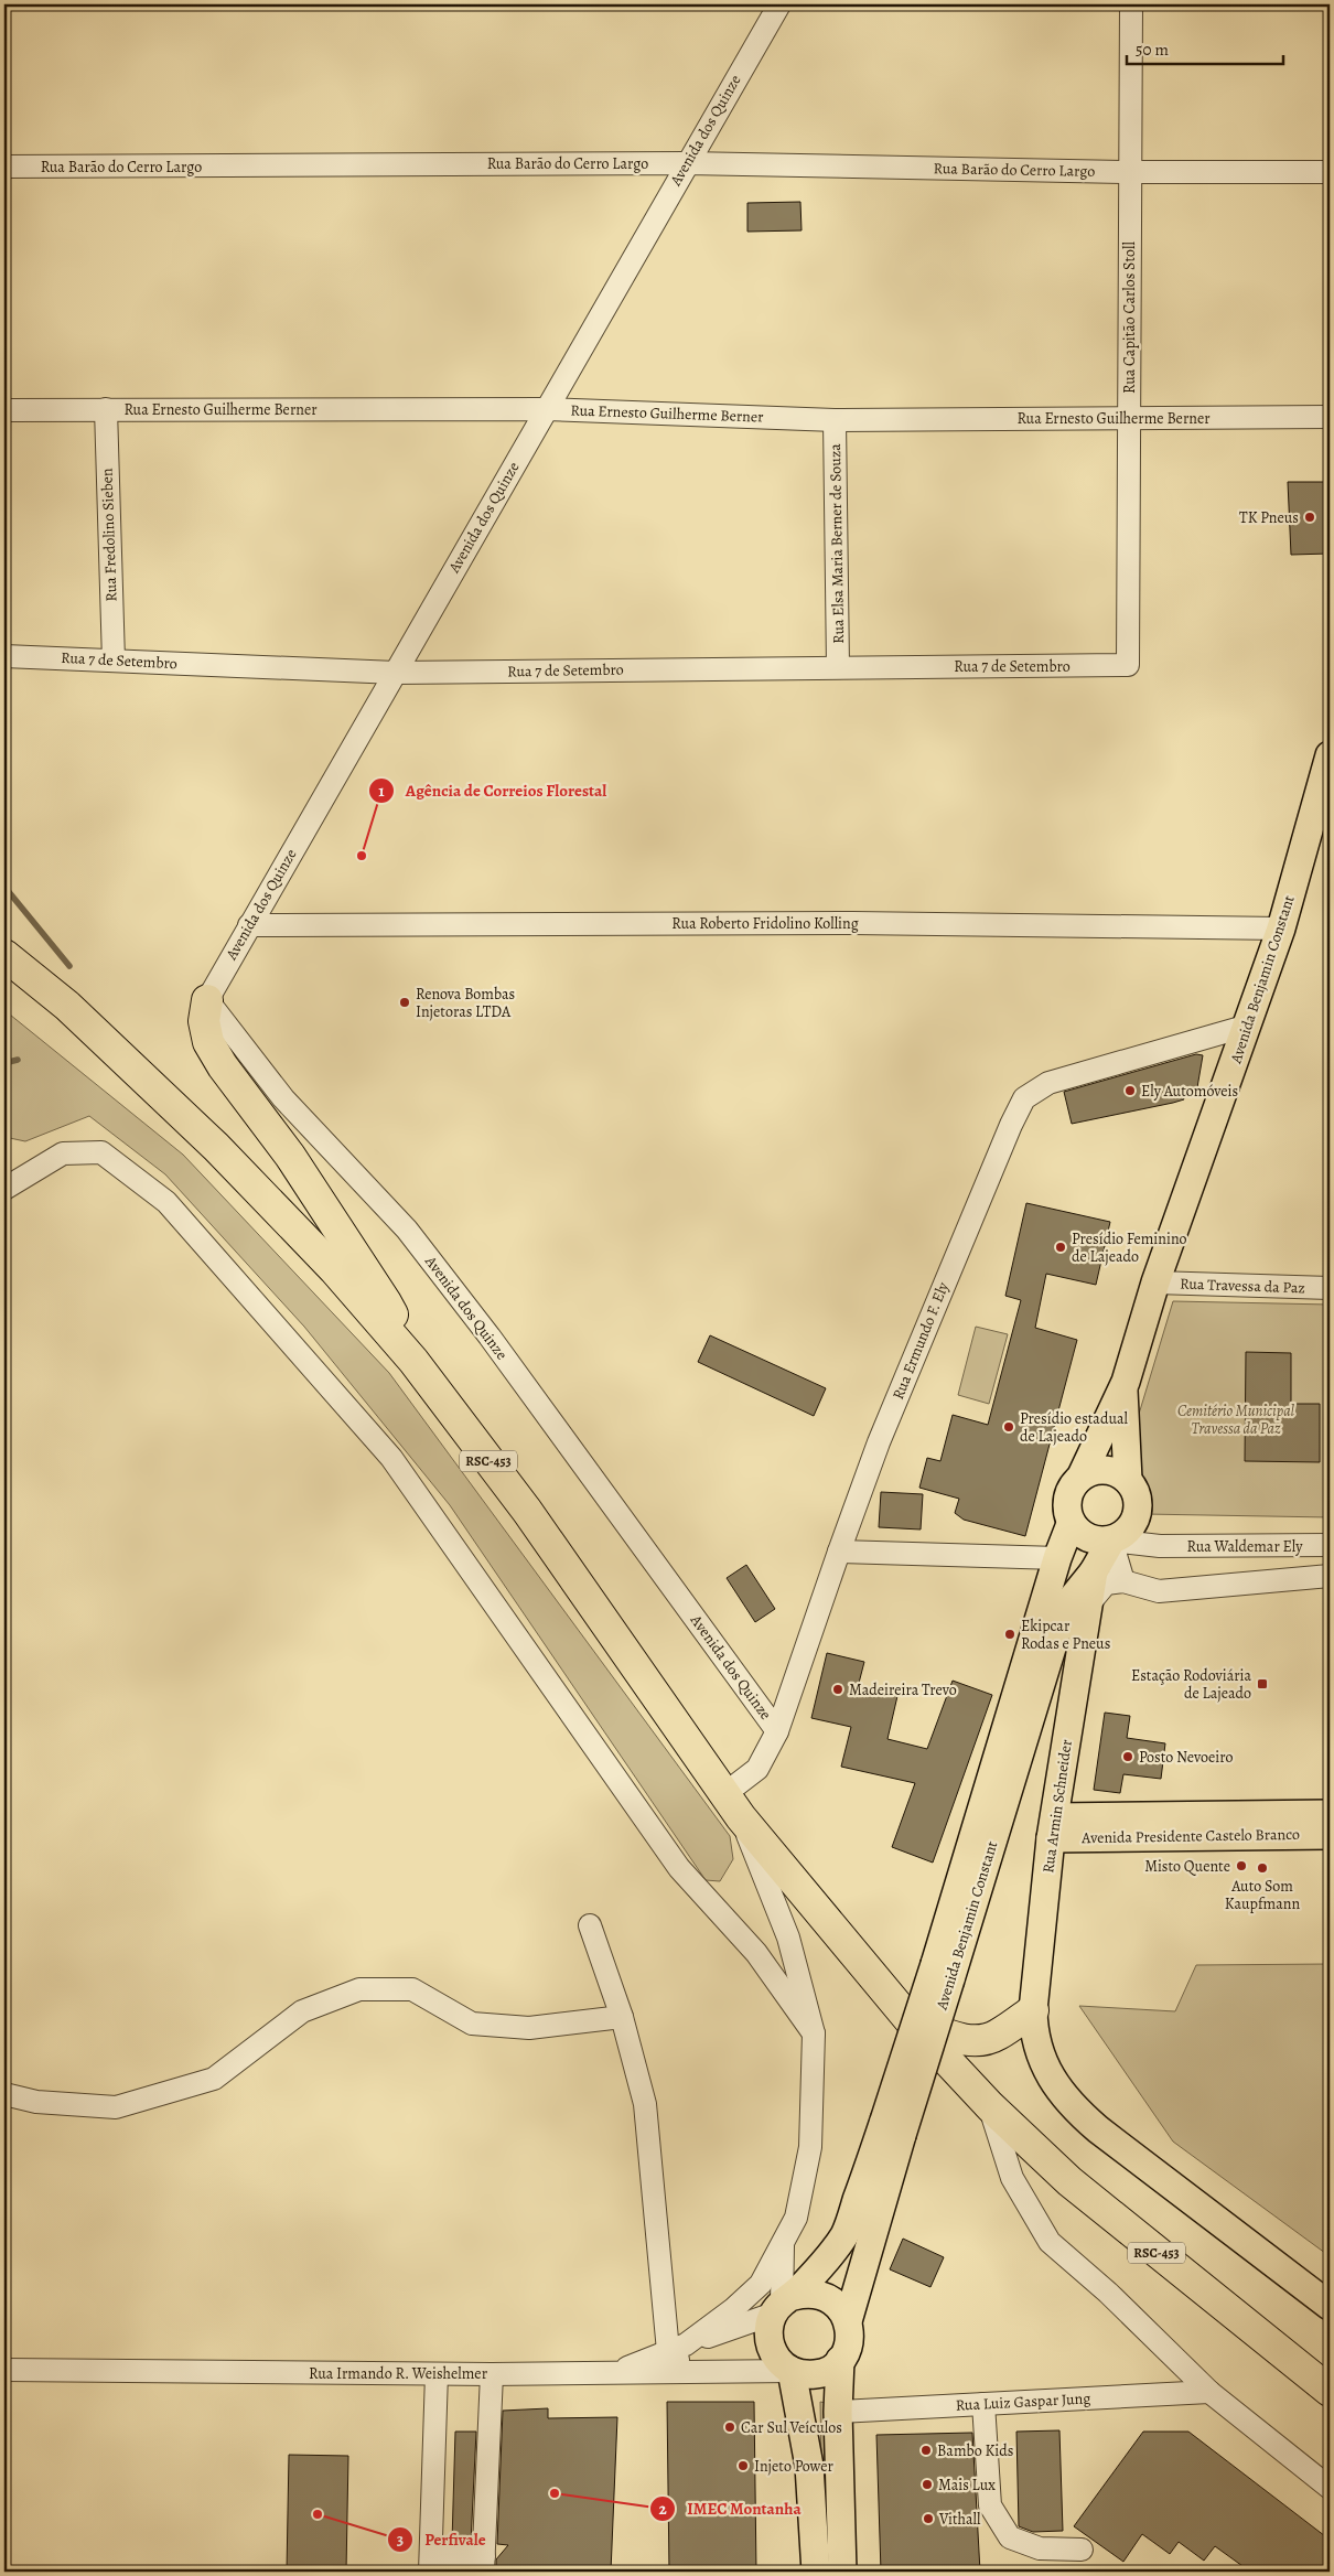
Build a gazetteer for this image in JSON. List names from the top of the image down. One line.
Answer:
{"streets":{"highway":["RSC-453"],"main road":["Avenida Benjamin Constant","Rua Armin Schneider","Avenida Presidente Castelo Branco"],"street":["Avenida dos Quinze","Rua Barão do Cerro Largo","Rua Capitão Carlos Stoll","Rua Ernesto Guilherme Berner","Rua Fredolino Sieben","Rua Elsa Maria Berner de Souza","Rua 7 de Setembro","Rua Roberto Fridolino Kolling","Rua Travessa da Paz","Rua Ermundo F. Ely","Rua Waldemar Ely","Rua Irmando R. Weishelmer","Rua Luiz Gaspar Jung"]},"crossings":[["Avenida dos Quinze","Rua Barão do Cerro Largo"],["Avenida dos Quinze","Rua Ernesto Guilherme Berner"],["Avenida dos Quinze","Rua 7 de Setembro"],["Avenida dos Quinze","Rua Roberto Fridolino Kolling"],["Avenida dos Quinze","Rua Ermundo F. Ely"],["Rua Barão do Cerro Largo","Rua Capitão Carlos Stoll"],["Rua Capitão Carlos Stoll","Rua Ernesto Guilherme Berner"],["Rua Capitão Carlos Stoll","Rua 7 de Setembro"],["Rua Ernesto Guilherme Berner","Rua Fredolino Sieben"],["Rua Ernesto Guilherme Berner","Rua Elsa Maria Berner de Souza"],["Rua Fredolino Sieben","Rua 7 de Setembro"],["Rua Elsa Maria Berner de Souza","Rua 7 de Setembro"],["Rua Roberto Fridolino Kolling","Avenida Benjamin Constant"],["Avenida Benjamin Constant","Rua Travessa da Paz"],["Avenida Benjamin Constant","Rua Ermundo F. Ely"],["Avenida Benjamin Constant","Rua Waldemar Ely"],["Avenida Benjamin Constant","Rua Armin Schneider"],["Avenida Benjamin Constant","Rua Irmando R. Weishelmer"],["Rua Ermundo F. Ely","RSC-453"],["Rua Armin Schneider","Avenida Presidente Castelo Branco"]],"parks":["Cemitério Municipal Travessa da Paz"],"places":{"other":["TK Pneus","Agência de Correios Florestal","Renova Bombas Injetoras LTDA","Ely Automóveis","Presídio Feminino de Lajeado","Presídio estadual de Lajeado","Ekipcar Rodas e Pneus","Madeireira Trevo","Posto Nevoeiro","Misto Quente","Auto Som Kaupfmann","Car Sul Veículos","Bambo Kids","Injeto Power","Mais Lux","IMEC Montanha","Perfivale","Vithall"],"transit":["Estação Rodoviária de Lajeado"]},"scale_bar":"50 m"}
